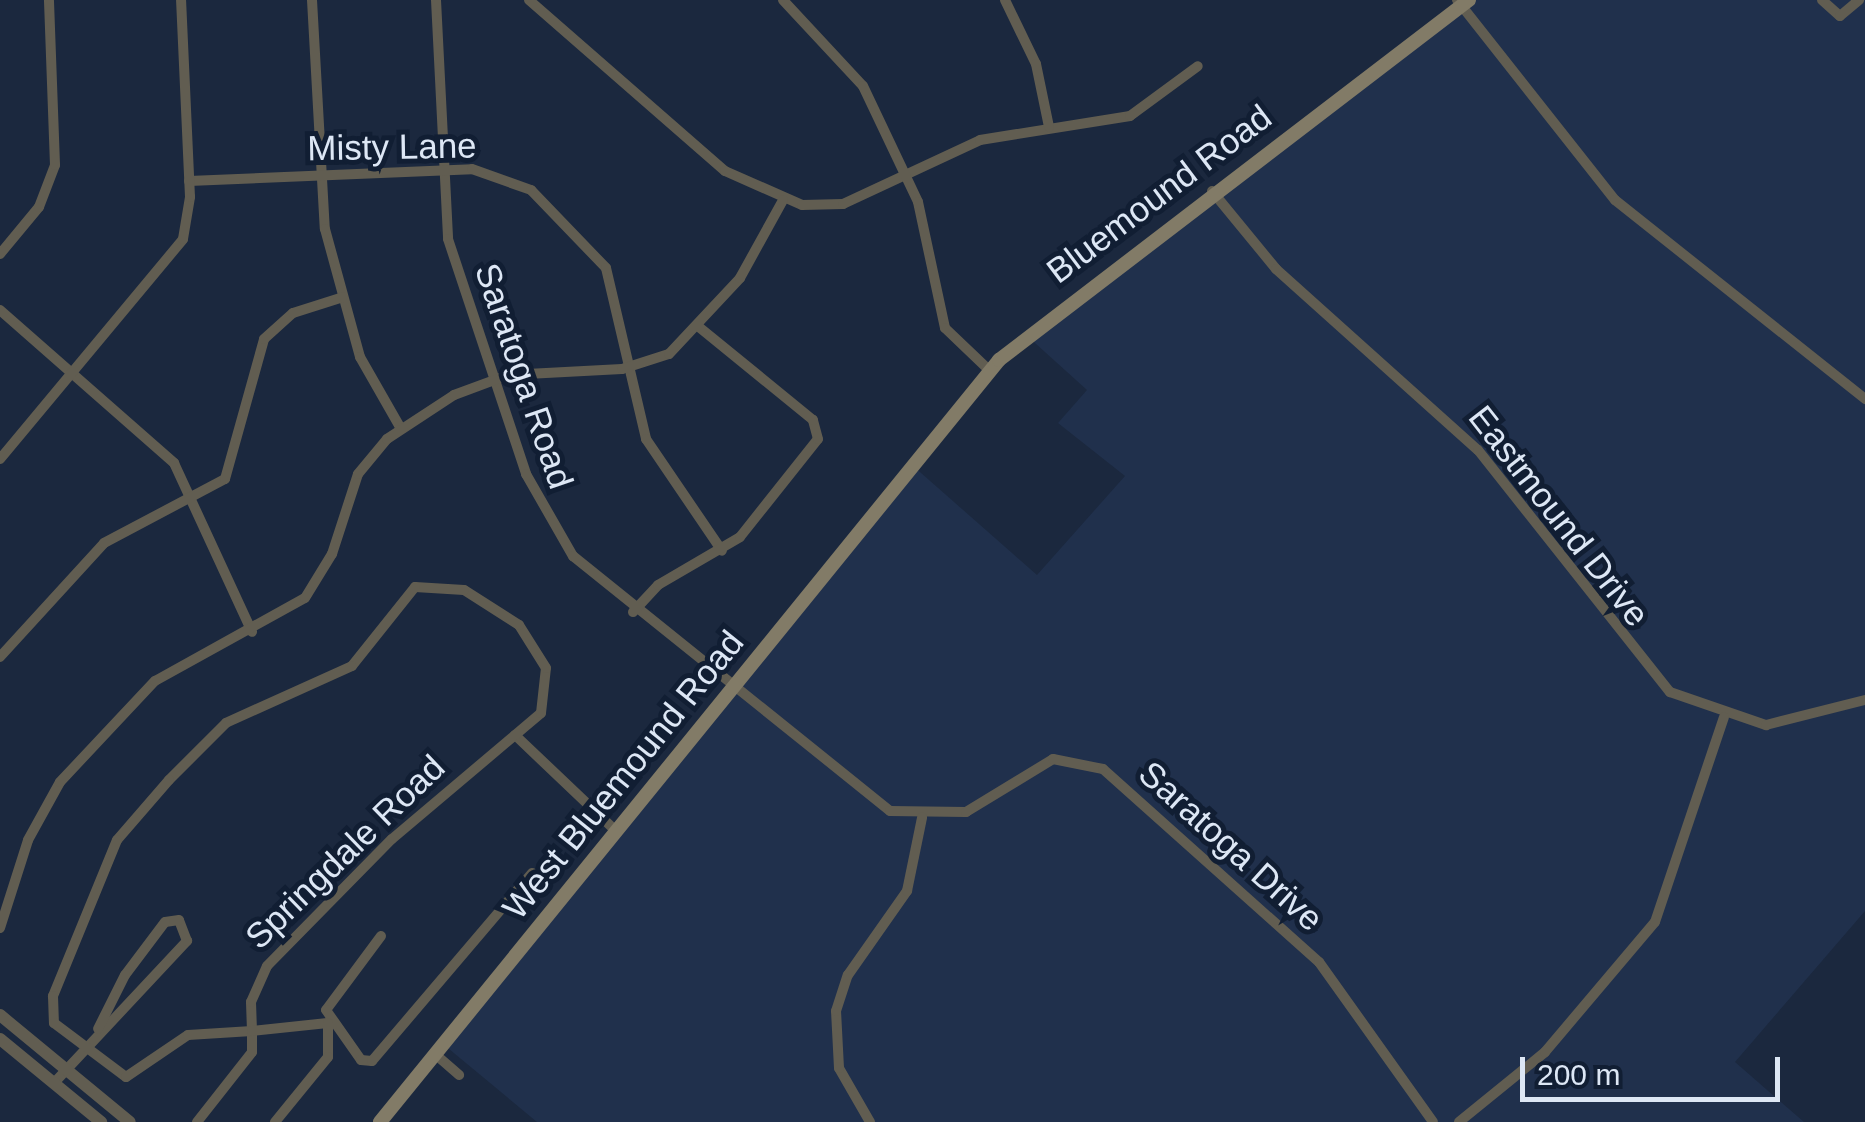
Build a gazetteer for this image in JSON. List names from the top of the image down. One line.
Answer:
{"streets":{"main road":["Bluemound Road","West Bluemound Road"],"street":["Misty Lane","Saratoga Road","Eastmound Drive","Saratoga Drive","Springdale Road"]},"crossings":[["Misty Lane","Saratoga Road"],["Bluemound Road","Eastmound Drive"],["Bluemound Road","West Bluemound Road"],["Saratoga Road","West Bluemound Road"]],"scale_bar":"200 m"}
